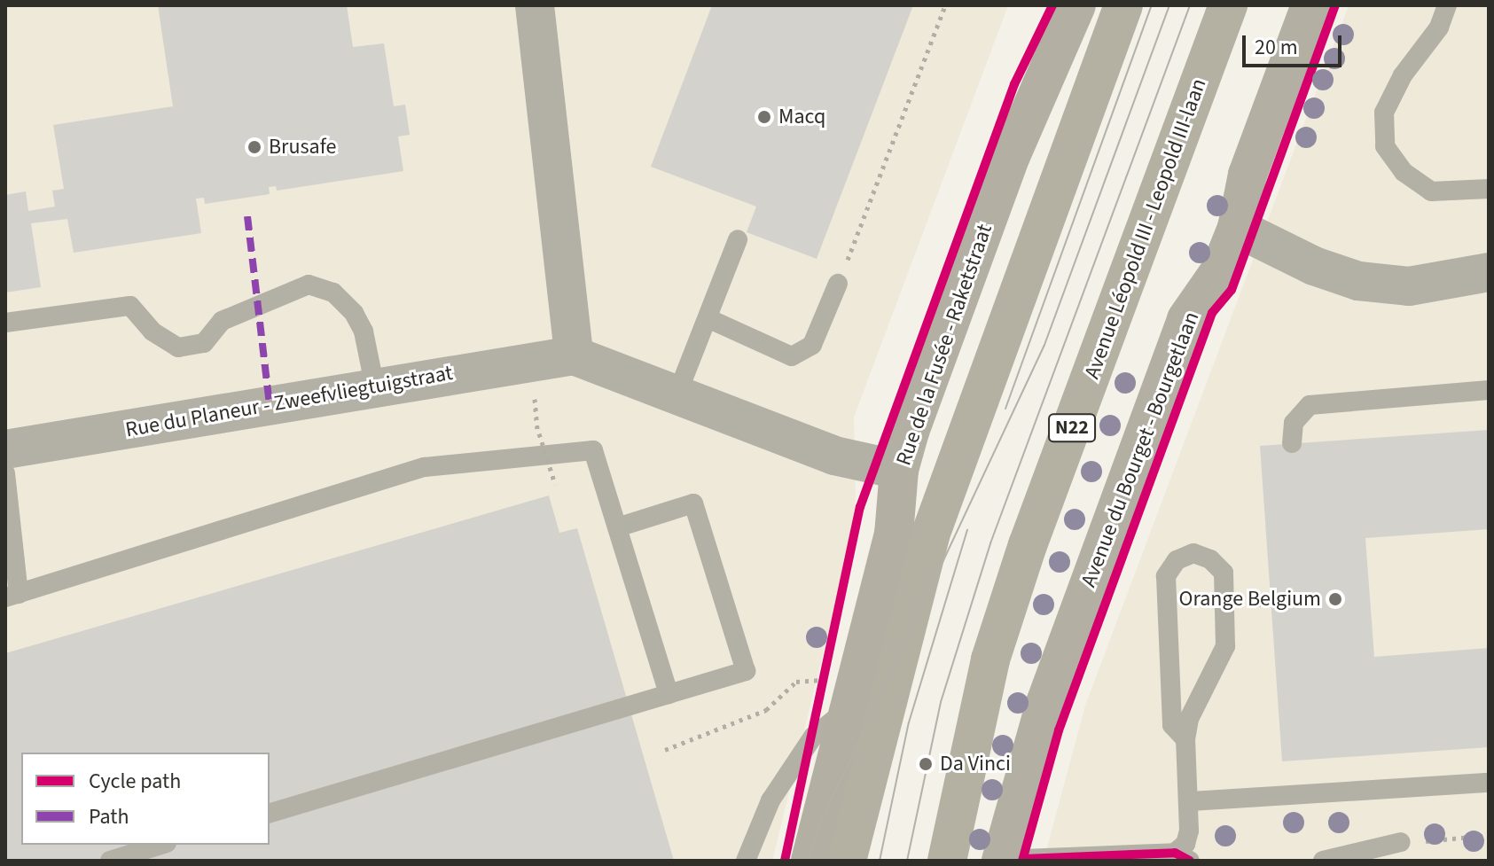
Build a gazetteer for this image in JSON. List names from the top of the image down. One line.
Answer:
{"streets":{"main road":["Avenue Léopold III - Leopold III-laan","N22"],"street":["Rue de la Fusée - Raketstraat","Rue du Planeur - Zweefvliegtuigstraat","Avenue du Bourget - Bourgetlaan"]},"places":["Macq","Brusafe","Orange Belgium","Da Vinci"],"legend":["Cycle path","Path"],"scale_bar":"20 m"}
